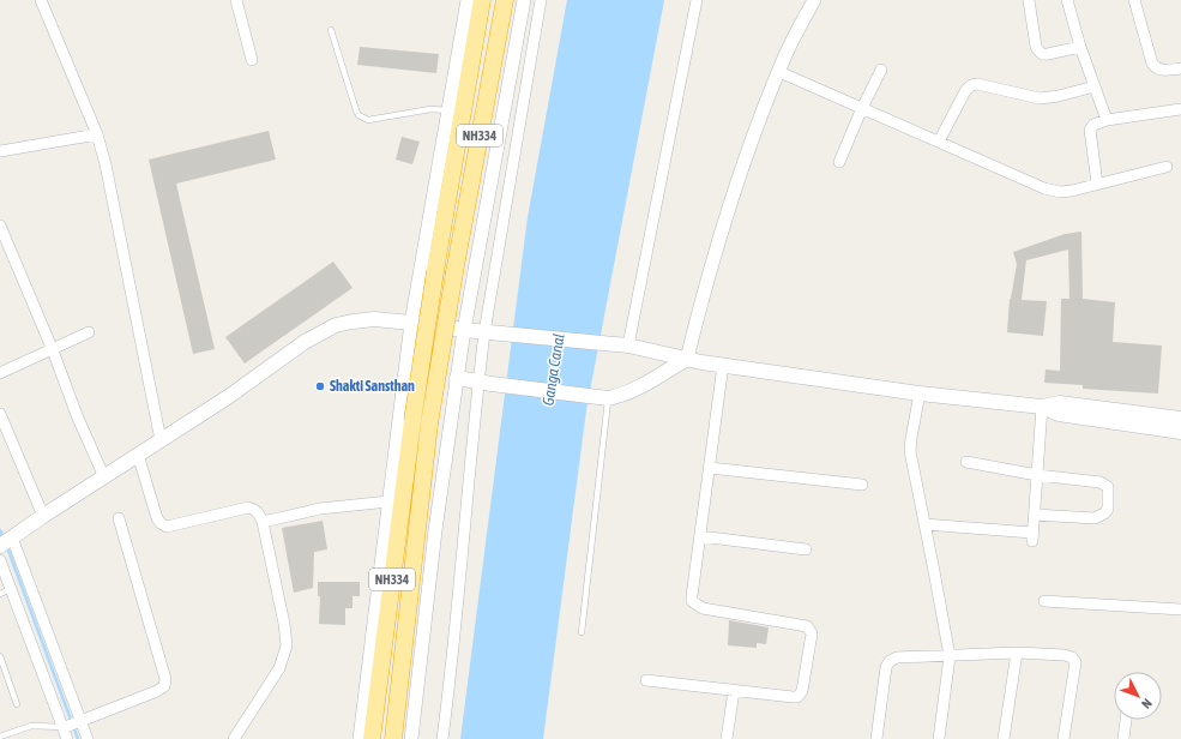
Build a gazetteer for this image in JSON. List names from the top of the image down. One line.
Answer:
{"streets":{"highway":["NH334"]},"water":["Ganga Canal"],"places":["Shakti Sansthan"],"north":"bottom right"}
